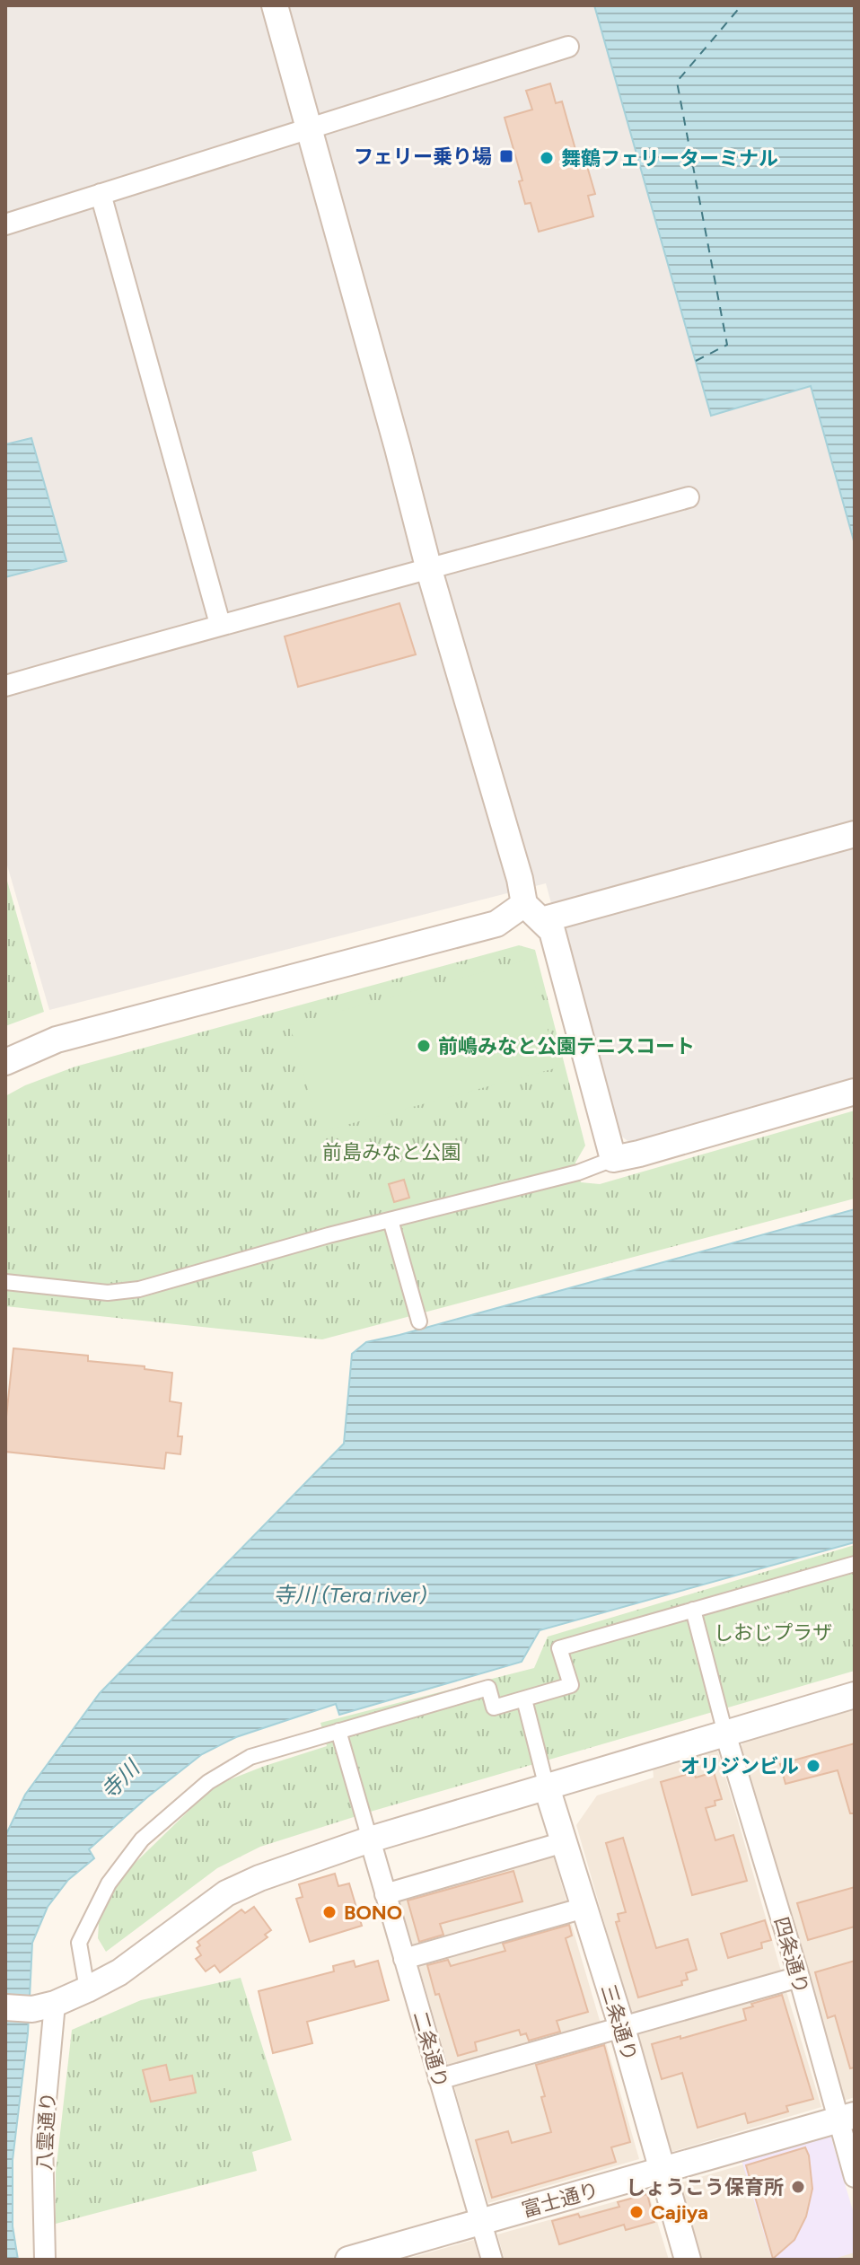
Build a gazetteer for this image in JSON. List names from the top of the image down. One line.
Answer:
{"streets":{"street":["四条通り","三条通り","二条通り","八雲通り","富士通り"]},"crossings":[["四条通り","富士通り"],["三条通り","富士通り"],["二条通り","富士通り"]],"water":["寺川 (Tera river)","寺川"],"parks":["前島みなと公園","しおじプラザ"],"places":{"transit":["フェリー乗り場"],"other":["舞鶴フェリーターミナル","前嶋みなと公園テニスコート","オリジンビル","BONO","しょうこう保育所","Cajiya"]}}
